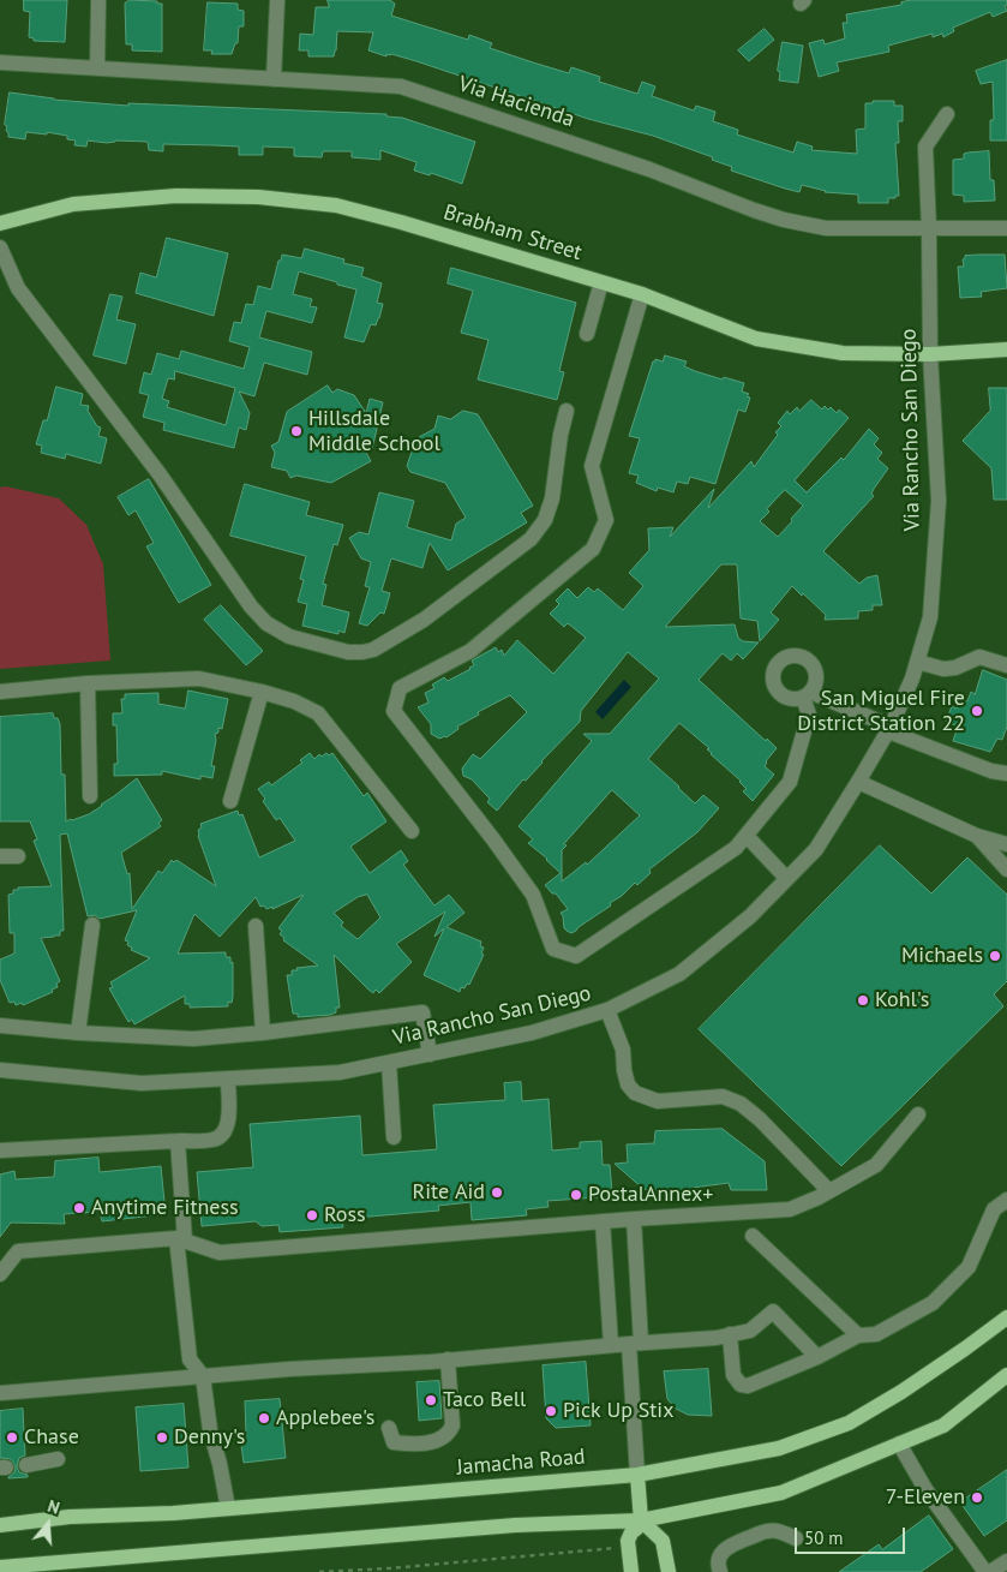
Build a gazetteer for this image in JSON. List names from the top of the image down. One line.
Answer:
{"streets":{"main road":["Brabham Street","Jamacha Road"],"street":["Via Hacienda","Via Rancho San Diego"]},"crossings":[["Via Hacienda","Via Rancho San Diego"],["Brabham Street","Via Rancho San Diego"]],"places":["Hillsdale Middle School","San Miguel Fire District Station 22","Michaels","Kohl's","Rite Aid","PostalAnnex+","Anytime Fitness","Ross","Taco Bell","Pick Up Stix","Applebee's","Chase","Denny's","7-Eleven"],"scale_bar":"50 m","north":"top"}
